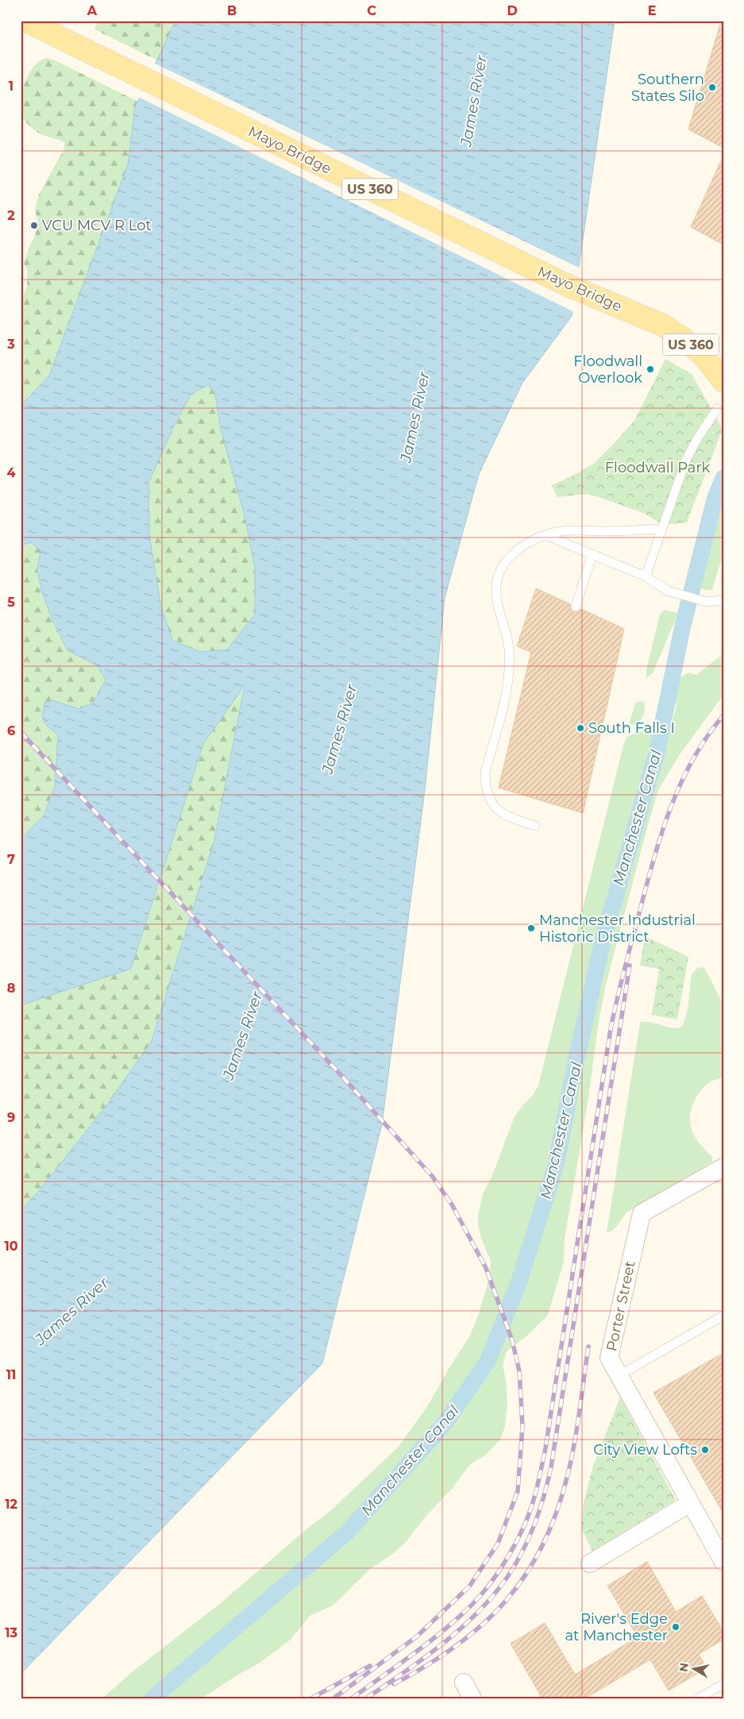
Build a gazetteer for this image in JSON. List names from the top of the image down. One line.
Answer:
{"streets":{"main road":["Mayo Bridge","US 360"],"street":["Porter Street"]},"water":["James River","Manchester Canal"],"parks":["Floodwall Park"],"places":["Southern States Silo","VCU MCV R Lot","Floodwall Overlook","South Falls I","Manchester Industrial Historic District","City View Lofts","River's Edge at Manchester"],"north":"left","grid":{"columns":["A","B","C","D","E"],"rows":["1","2","3","4","5","6","7","8","9","10","11","12","13"]}}
